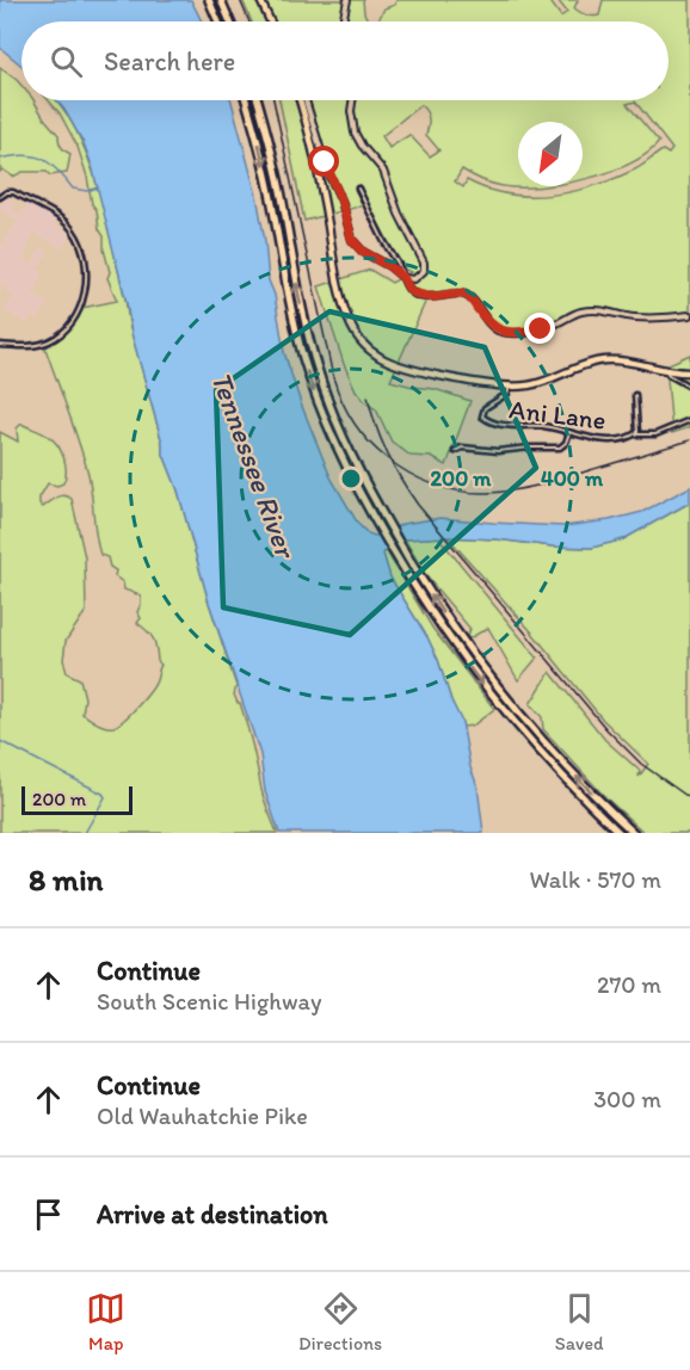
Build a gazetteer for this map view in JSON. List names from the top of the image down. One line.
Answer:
{"streets":{"street":["Ani Lane"]},"water":["Tennessee River"],"scale_bar":"200 m","north":"bottom left","page":{"search":"Search here","scale":"200 m","heading":["8 min","Walk · 570 m"],"list":[["Continue","South Scenic Highway","270 m"],["Continue","Old Wauhatchie Pike","300 m"],"Arrive at destination"],"nav":["Map","Directions","Saved"]},"rings":["200 m","400 m"]}
